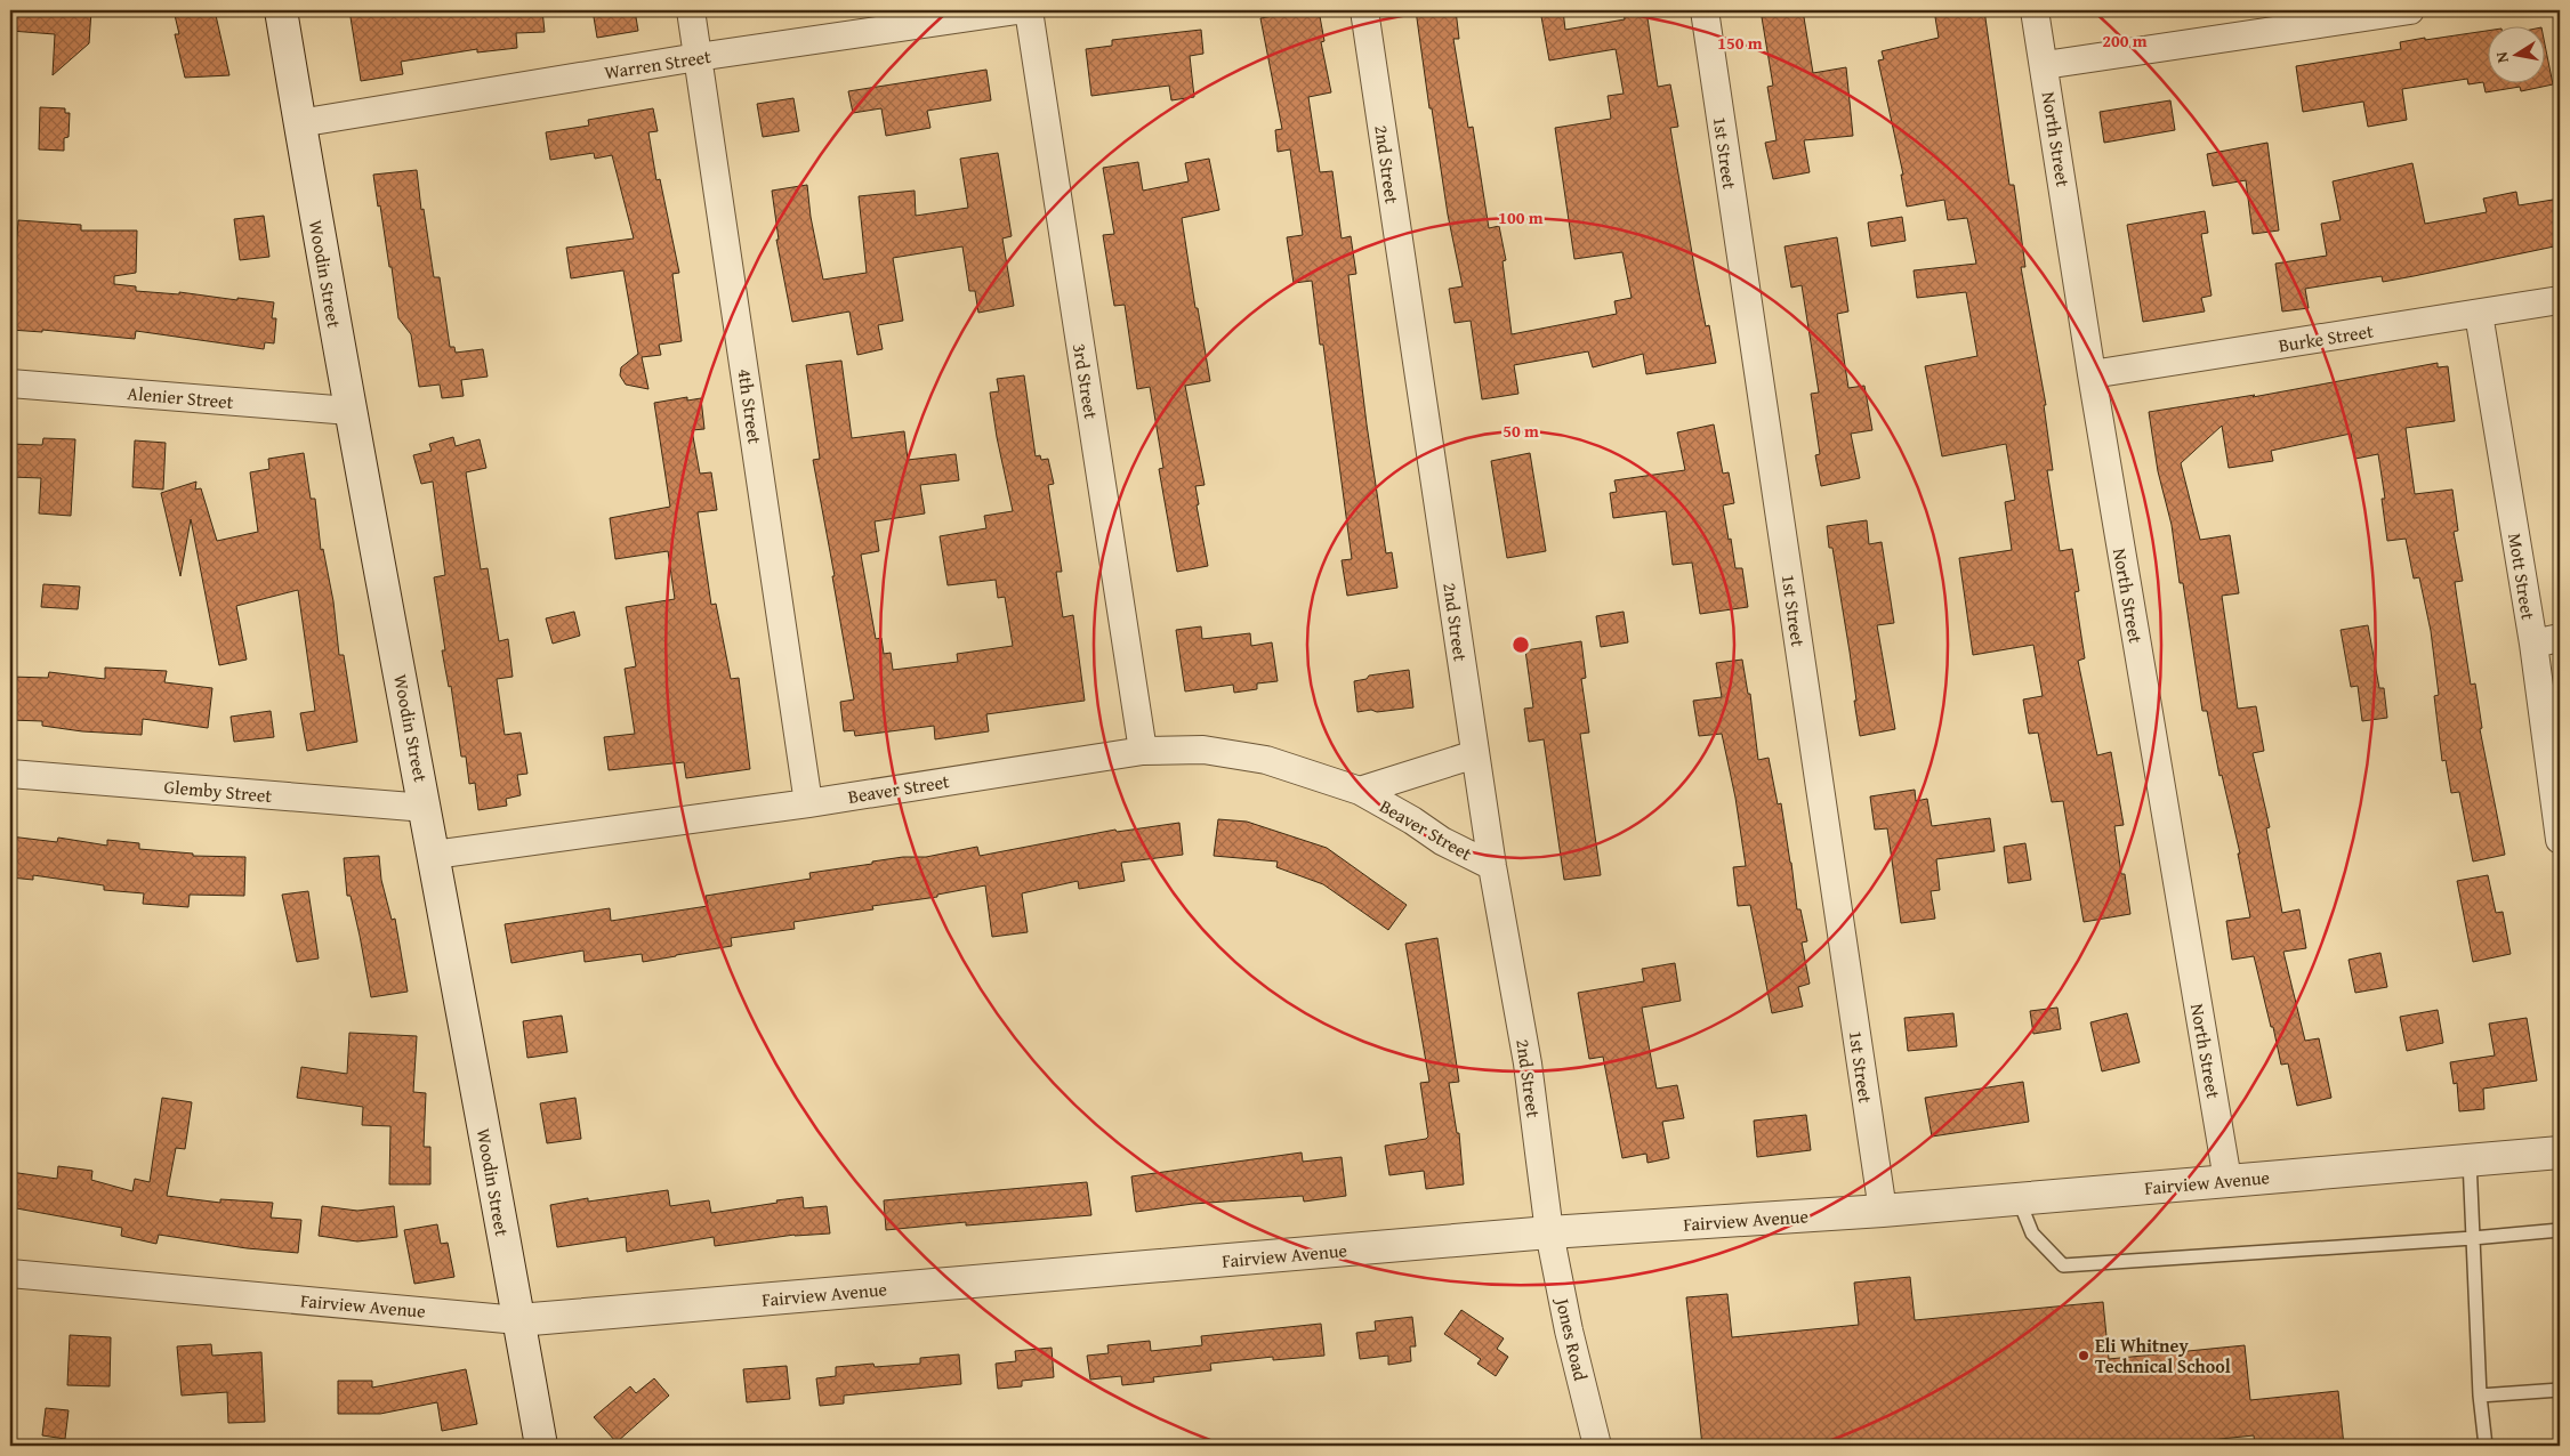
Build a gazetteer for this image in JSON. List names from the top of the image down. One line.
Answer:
{"streets":{"street":["Warren Street","North Street","1st Street","2nd Street","Woodin Street","Burke Street","3rd Street","Alenier Street","4th Street","Mott Street","Beaver Street","Glemby Street","Fairview Avenue","Jones Road"]},"crossings":[["Warren Street","Woodin Street"],["Warren Street","4th Street"],["North Street","Burke Street"],["North Street","Fairview Avenue"],["1st Street","Fairview Avenue"],["2nd Street","Beaver Street"],["2nd Street","Fairview Avenue"],["2nd Street","Jones Road"],["Woodin Street","Alenier Street"],["Woodin Street","Beaver Street"],["Woodin Street","Glemby Street"],["Woodin Street","Fairview Avenue"],["Burke Street","Mott Street"],["3rd Street","Beaver Street"],["4th Street","Beaver Street"],["Fairview Avenue","Jones Road"]],"places":["Eli Whitney Technical School"],"north":"left","rings":["200 m","150 m","100 m","50 m"]}
